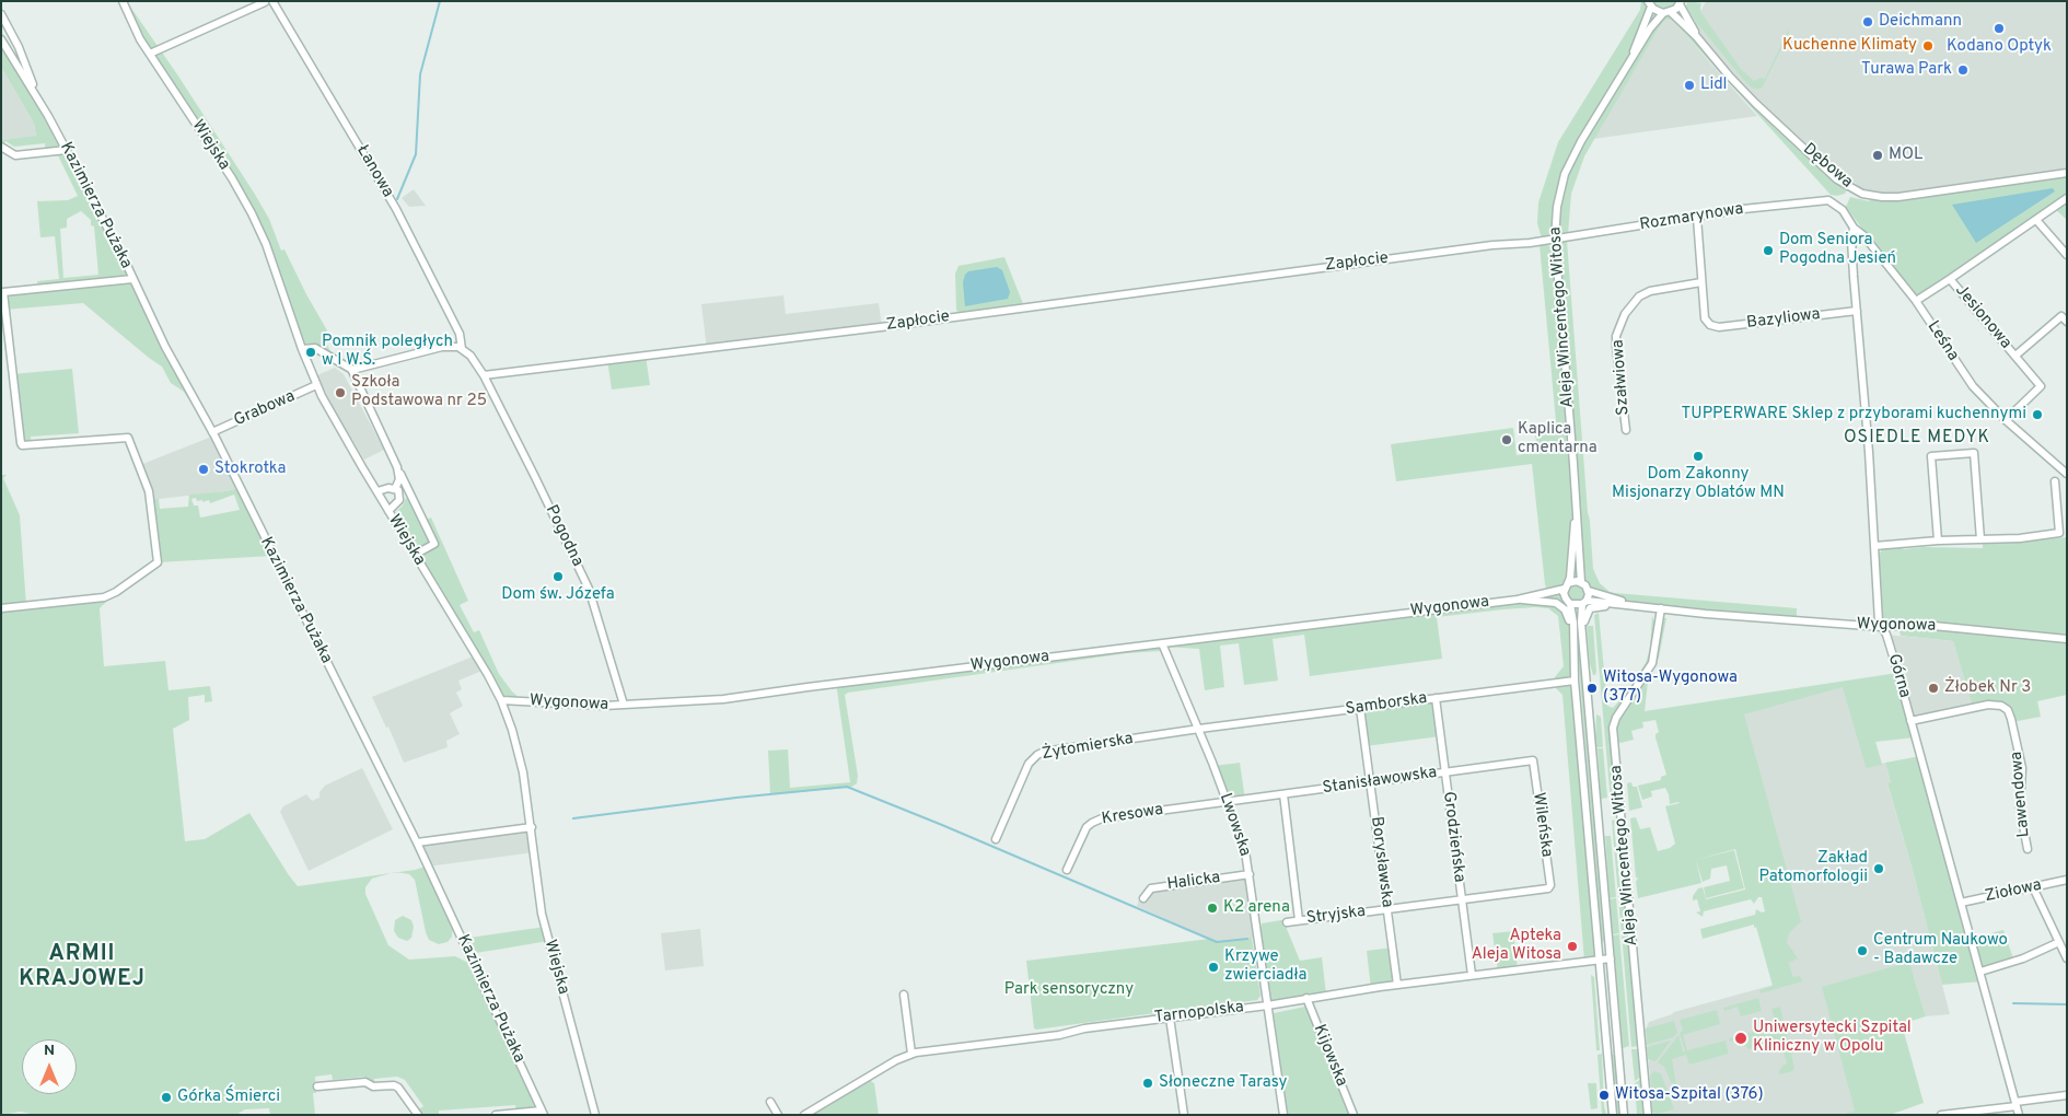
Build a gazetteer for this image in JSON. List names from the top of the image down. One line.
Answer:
{"streets":{"street":["Wiejska","Dębowa","Łanowa","Kazimierza Pużaka","Rozmarynowa","Zapłocie","Aleja Wincentego Witosa","Jesionowa","Bazyliowa","Leśna","Szałwiowa","Grabowa","Pogodna","Wygonowa","Górna","Samborska","Żytomierska","Stanisławowska","Lawendowa","Kresowa","Lwowska","Wileńska","Grodzieńska","Borysławska","Halicka","Ziołowa","Stryjska","Tarnopolska","Kijowska"]},"crossings":[["Wiejska","Grabowa"],["Wiejska","Wygonowa"],["Dębowa","Aleja Wincentego Witosa"],["Kazimierza Pużaka","Grabowa"],["Rozmarynowa","Zapłocie"],["Rozmarynowa","Aleja Wincentego Witosa"],["Rozmarynowa","Leśna"],["Zapłocie","Aleja Wincentego Witosa"],["Zapłocie","Pogodna"],["Aleja Wincentego Witosa","Wygonowa"],["Aleja Wincentego Witosa","Tarnopolska"],["Jesionowa","Leśna"],["Bazyliowa","Szałwiowa"],["Bazyliowa","Górna"],["Leśna","Górna"],["Pogodna","Wygonowa"],["Wygonowa","Górna"],["Wygonowa","Lwowska"],["Górna","Lawendowa"],["Górna","Ziołowa"],["Samborska","Żytomierska"],["Samborska","Lwowska"],["Samborska","Grodzieńska"],["Samborska","Borysławska"],["Żytomierska","Lwowska"],["Stanisławowska","Kresowa"],["Stanisławowska","Lwowska"],["Stanisławowska","Wileńska"],["Stanisławowska","Grodzieńska"],["Stanisławowska","Borysławska"],["Kresowa","Lwowska"],["Lwowska","Halicka"],["Lwowska","Tarnopolska"],["Wileńska","Stryjska"],["Grodzieńska","Stryjska"],["Grodzieńska","Tarnopolska"],["Borysławska","Stryjska"],["Borysławska","Tarnopolska"],["Tarnopolska","Kijowska"]],"districts":["OSIEDLE MEDYK","ARMII KRAJOWEJ"],"parks":["Park sensoryczny"],"places":["Deichmann","Kodano Optyk","Kuchenne Klimaty","Turawa Park","Lidl","MOL","Dom Seniora Pogodna Jesień","Pomnik poległych w I W.Ś.","Szkoła Podstawowa nr 25","TUPPERWARE Sklep z przyborami kuchennymi","Kaplica cmentarna","Dom Zakonny Misjonarzy Oblatów MN","Stokrotka","Dom św. Józefa","Witosa-Wygonowa (377)","Żłobek Nr 3","Zakład Patomorfologii","K2 arena","Apteka Aleja Witosa","Centrum Naukowo - Badawcze","Krzywe zwierciadła","Uniwersytecki Szpital Kliniczny w Opolu","Słoneczne Tarasy","Witosa-Szpital (376)","Górka Śmierci"],"north":"top"}
